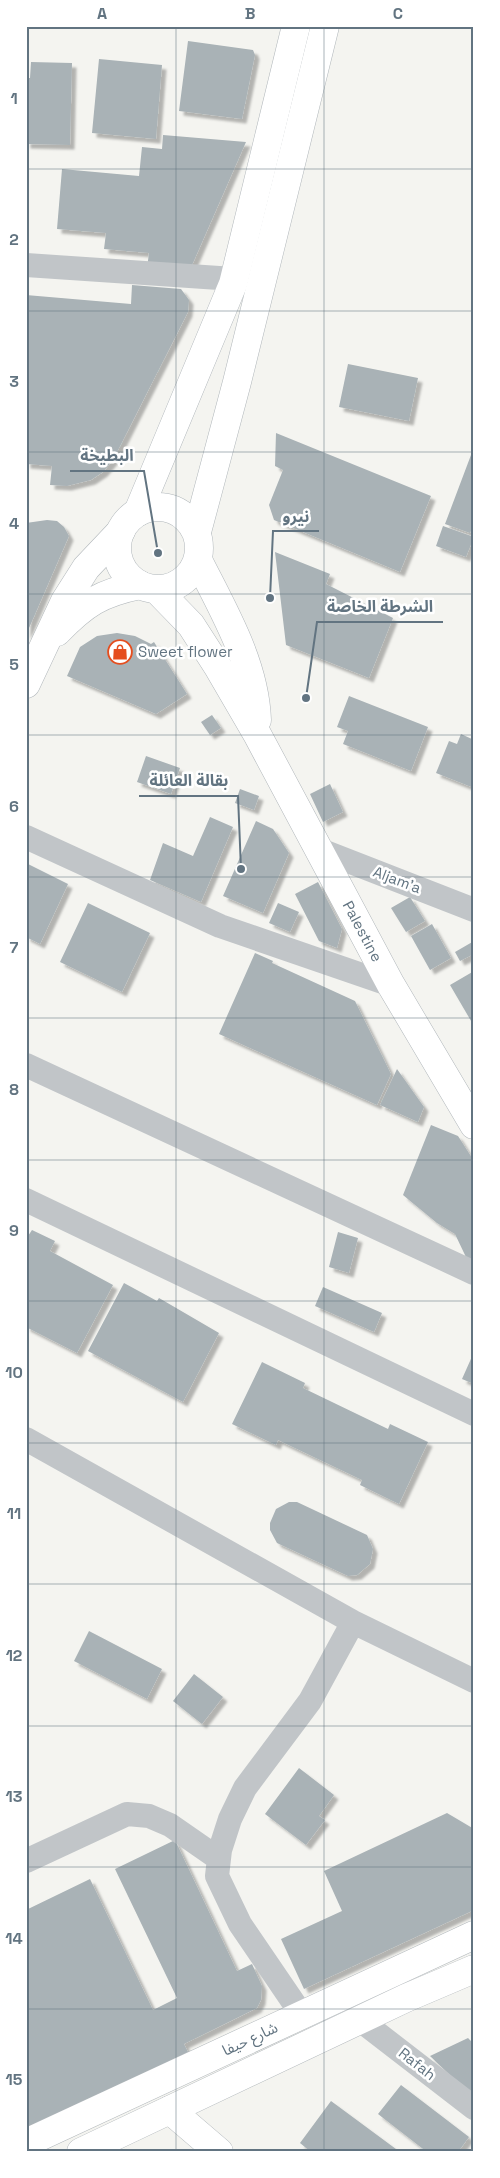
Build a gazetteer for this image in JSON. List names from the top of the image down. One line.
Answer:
{"streets":{"main road":["Palestine","شارع حيفا"],"street":["Aljam'a","Rafah"]},"crossings":[["Aljam'a","Palestine"]],"places":{"other":["البطيخة","نيرو","الشرطة الخاصة","بقالة العائلة"],"shop":["Sweet flower"]},"grid":{"columns":["A","B","C"],"rows":["1","2","3","4","5","6","7","8","9","10","11","12","13","14","15"]}}
